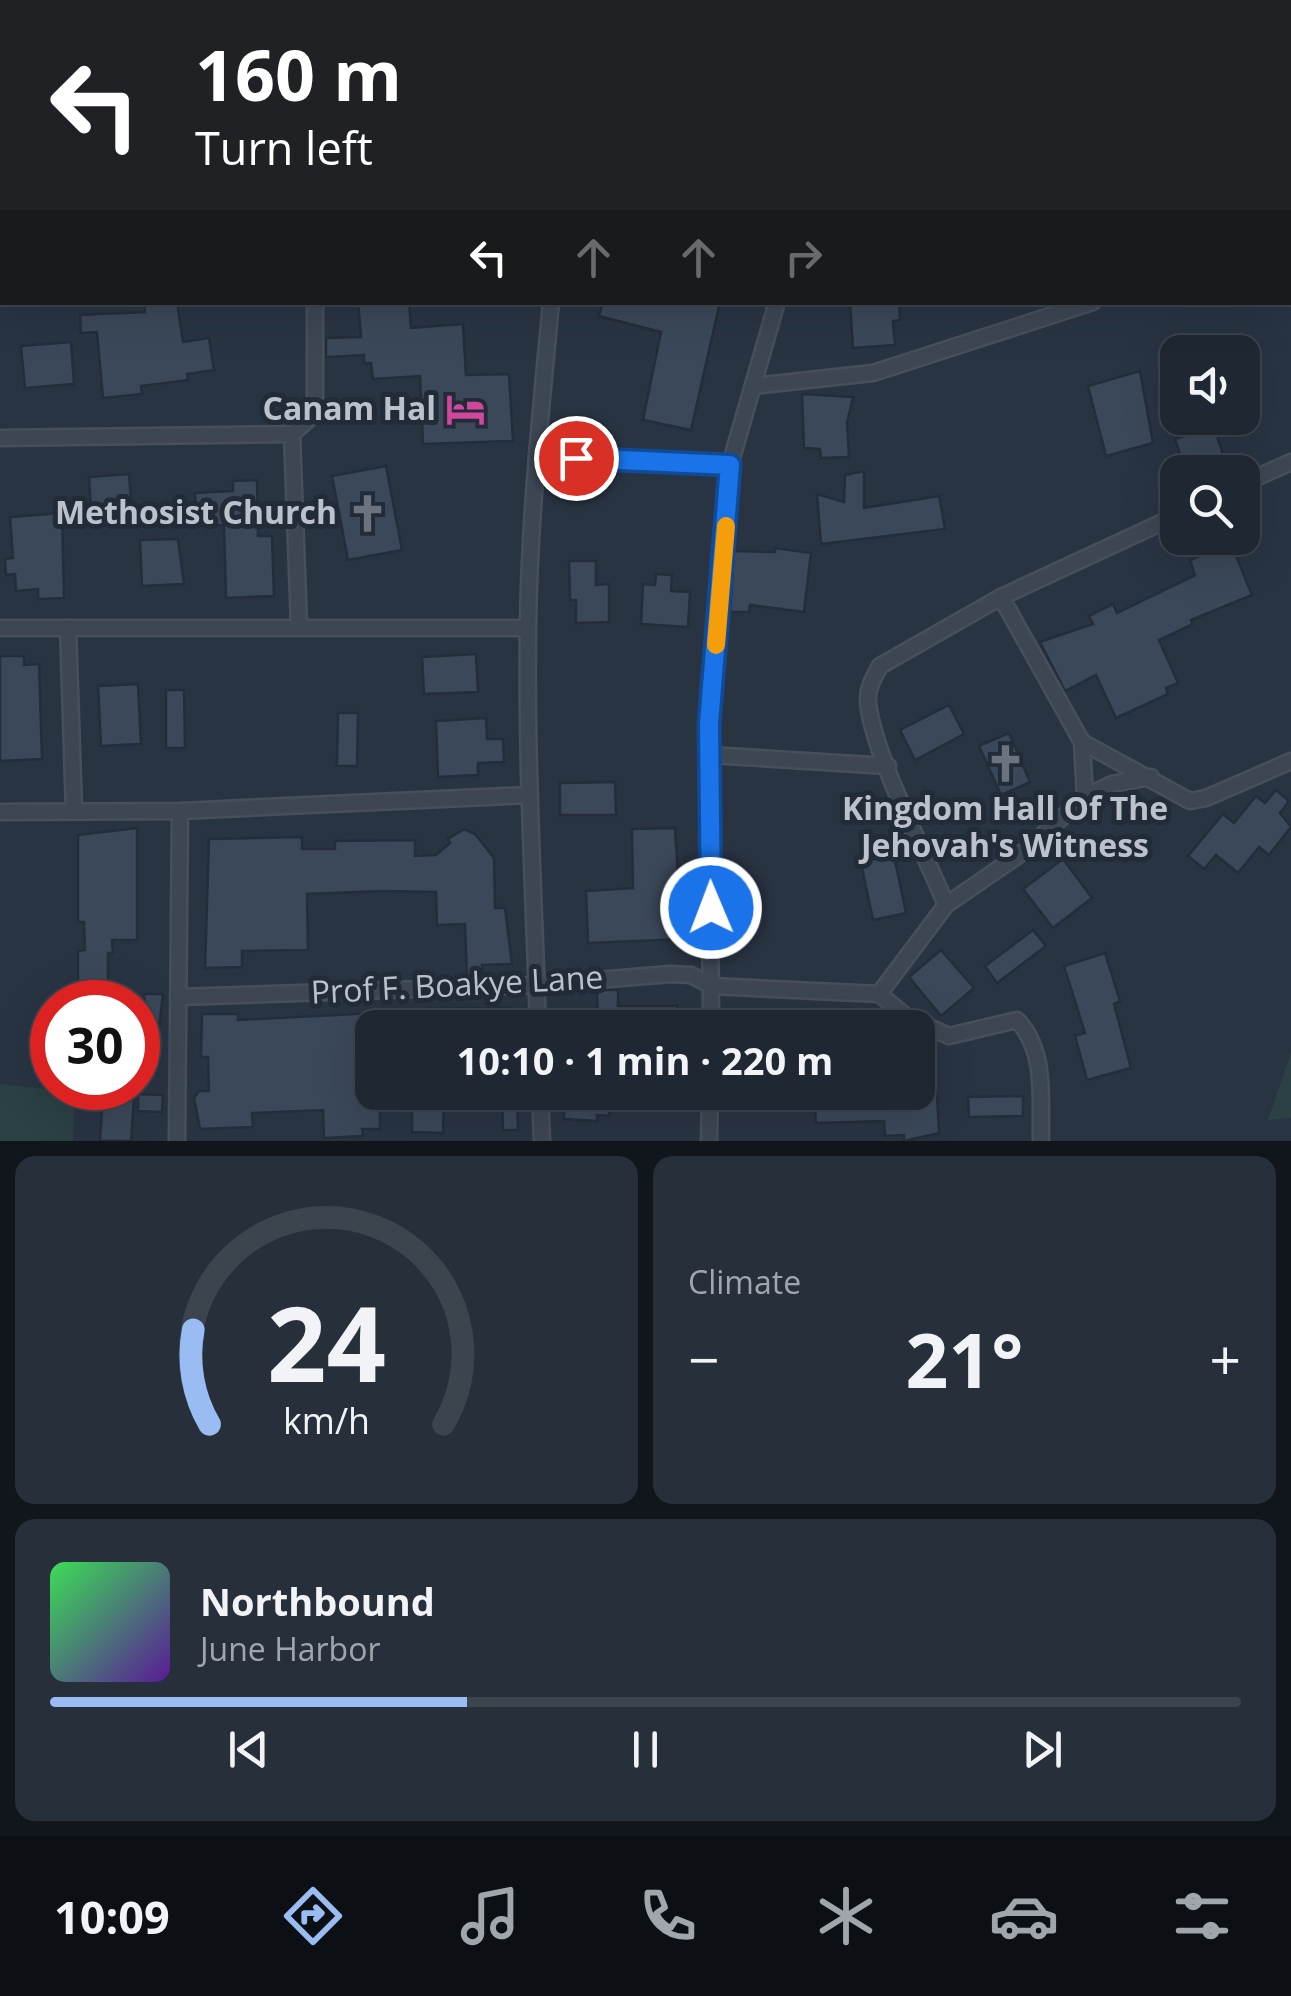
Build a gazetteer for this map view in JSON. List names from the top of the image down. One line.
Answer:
{"streets":{"street":["Prof F. Boakye Lane"]},"places":{"hotel":["Canam Hal"],"church":["Methosist Church","Kingdom Hall Of The Jehovah's Witness"]},"page":{"turn":["160 m","Turn left"],"limit":"30","trip":"10:10 · 1 min · 220 m","tile":"Climate","heat":["−","21°","+"],"song":["Northbound","June Harbor"],"tabs":"10:09","gauge":["24","km/h"]}}
